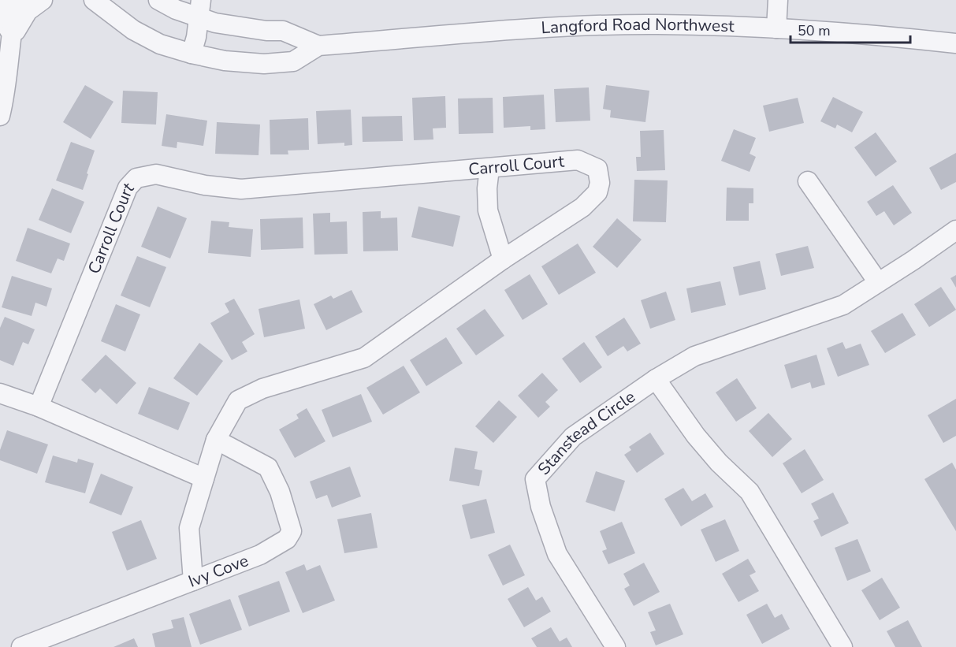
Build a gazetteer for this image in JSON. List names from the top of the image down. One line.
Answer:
{"streets":{"street":["Langford Road Northwest","Carroll Court","Stanstead Circle","Ivy Cove"]},"crossings":[["Carroll Court","Ivy Cove"]],"scale_bar":"50 m"}
